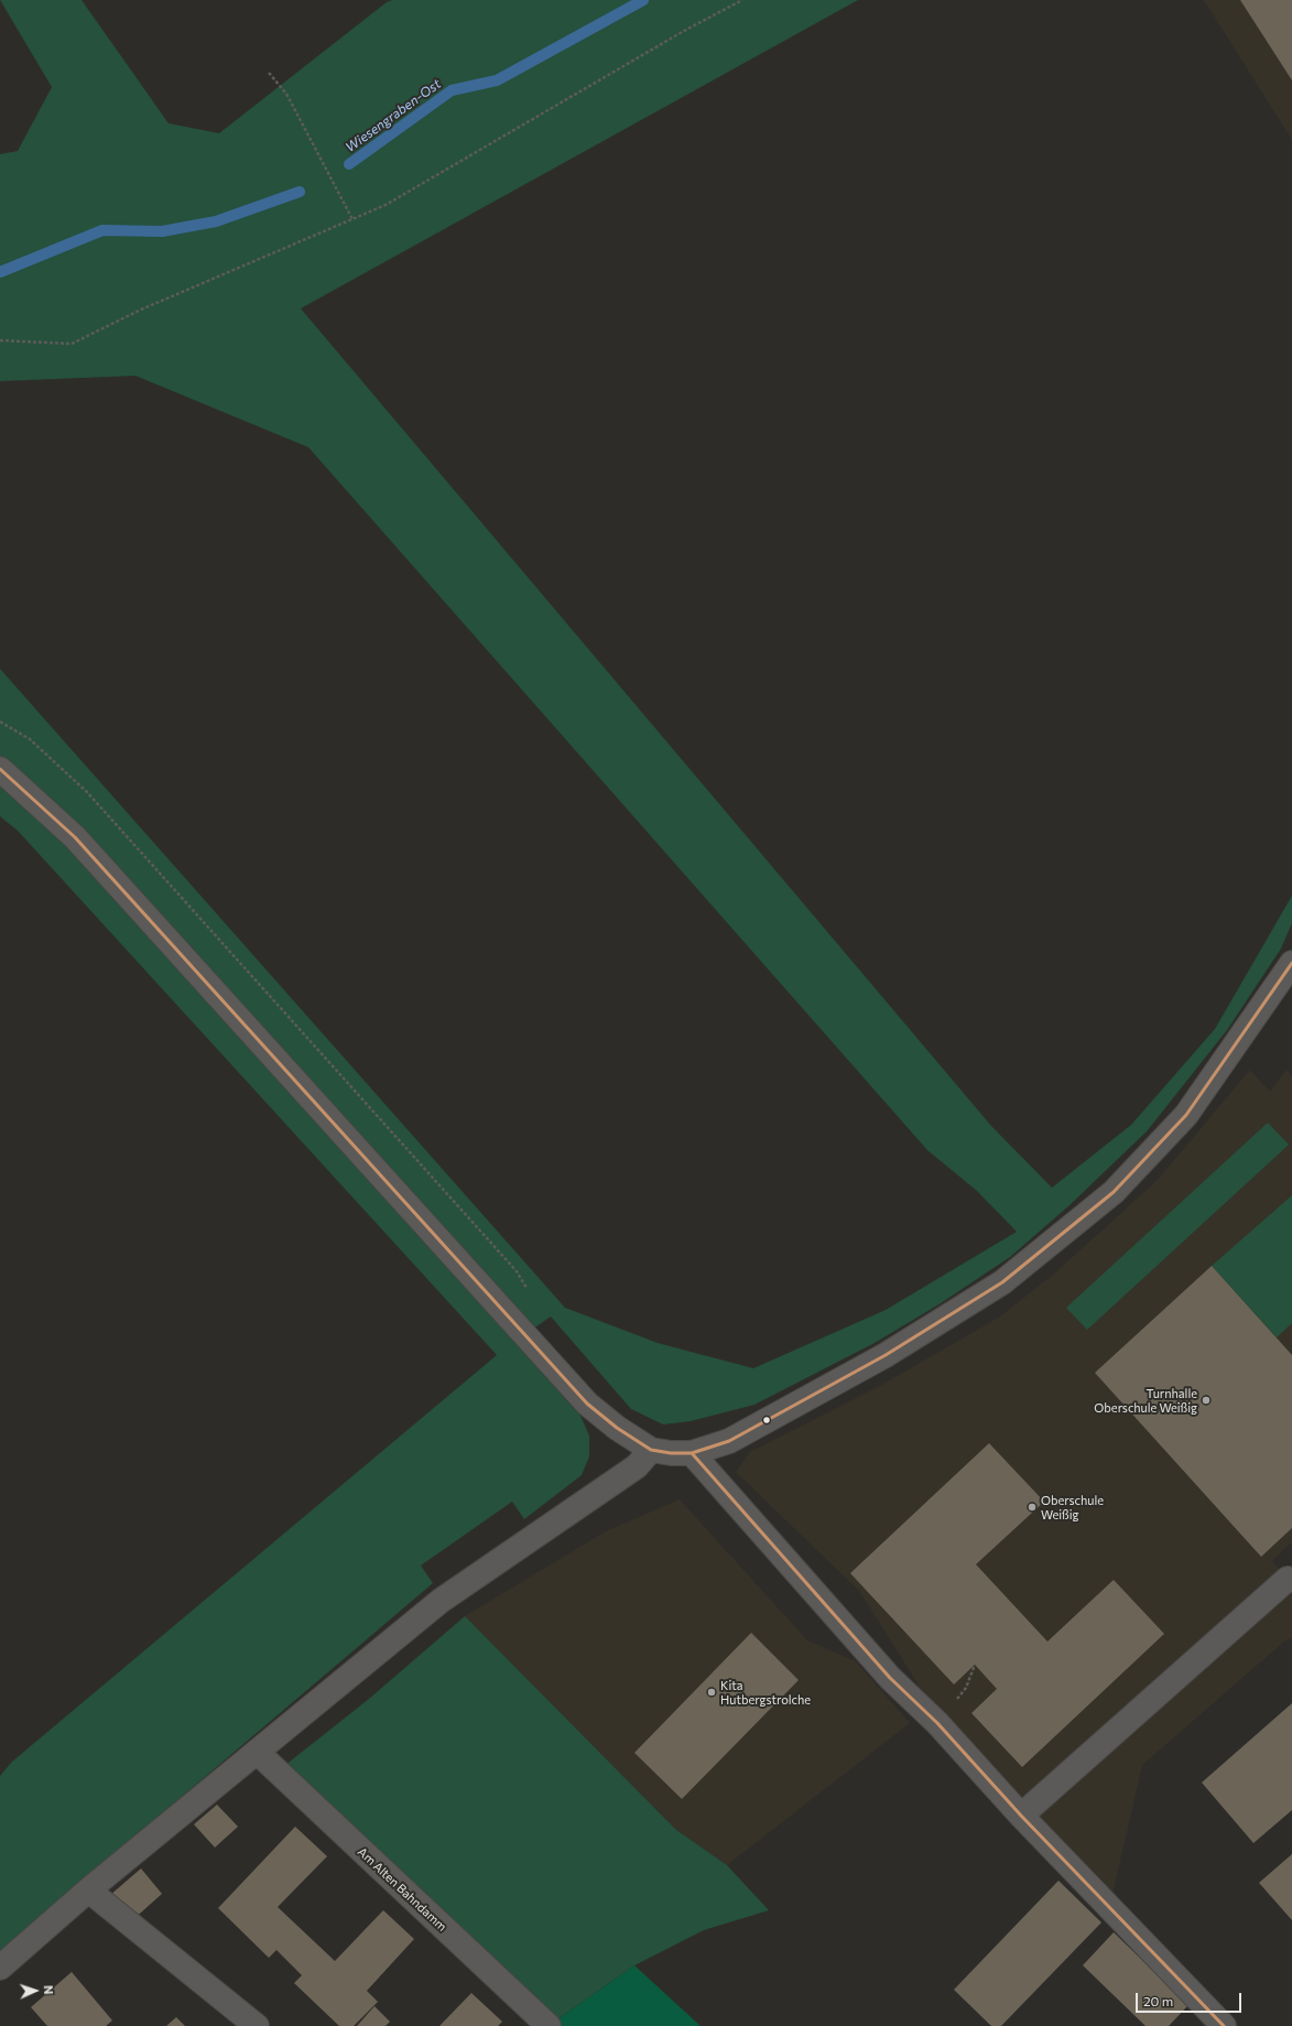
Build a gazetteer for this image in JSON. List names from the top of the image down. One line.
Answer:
{"streets":{"street":["Am Alten Bahndamm"]},"water":["Wiesengraben-Ost"],"places":["Turnhalle Oberschule Weißig","Oberschule Weißig","Kita Hutbergstrolche"],"scale_bar":"20 m","north":"right"}
